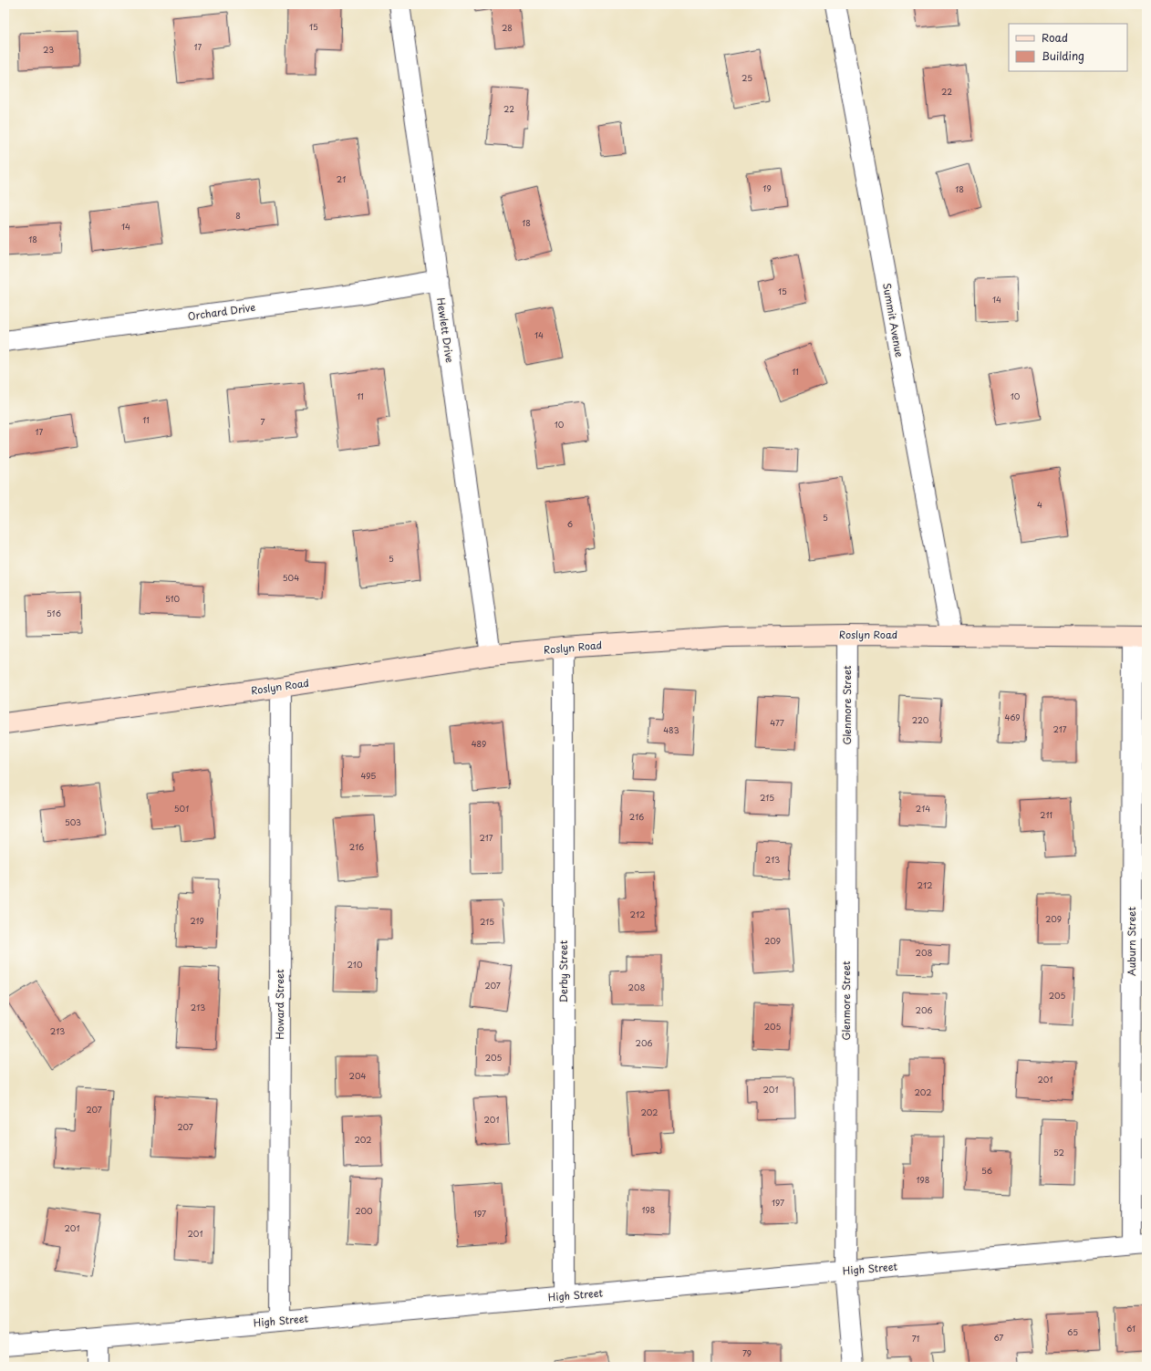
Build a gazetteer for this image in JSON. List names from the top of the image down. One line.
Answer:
{"streets":{"main road":["Roslyn Road"],"street":["Orchard Drive","Summit Avenue","Hewlett Drive","Glenmore Street","Auburn Street","Derby Street","Howard Street","High Street"]},"crossings":[["Orchard Drive","Hewlett Drive"],["Summit Avenue","Roslyn Road"],["Hewlett Drive","Roslyn Road"],["Roslyn Road","Glenmore Street"],["Roslyn Road","Auburn Street"],["Roslyn Road","Derby Street"],["Roslyn Road","Howard Street"],["Glenmore Street","High Street"],["Auburn Street","High Street"],["Derby Street","High Street"],["Howard Street","High Street"]],"house_numbers":["15","28","17","23","25","22","22","21","19","18","8","18","14","18","15","14","14","11","11","10","11","7","10","17","4","5","6","5","504","510","516","469","220","477","217","483","489","495","215","501","214","211","216","503","217","216","213","212","212","209","219","215","209","208","210","207","208","205","213","206","205","213","206","205","204","201","201","202","207","202","201","207","202","52","56","198","197","198","200","197","201","201","61","65","67","71","79"],"legend":["Road","Building"]}
